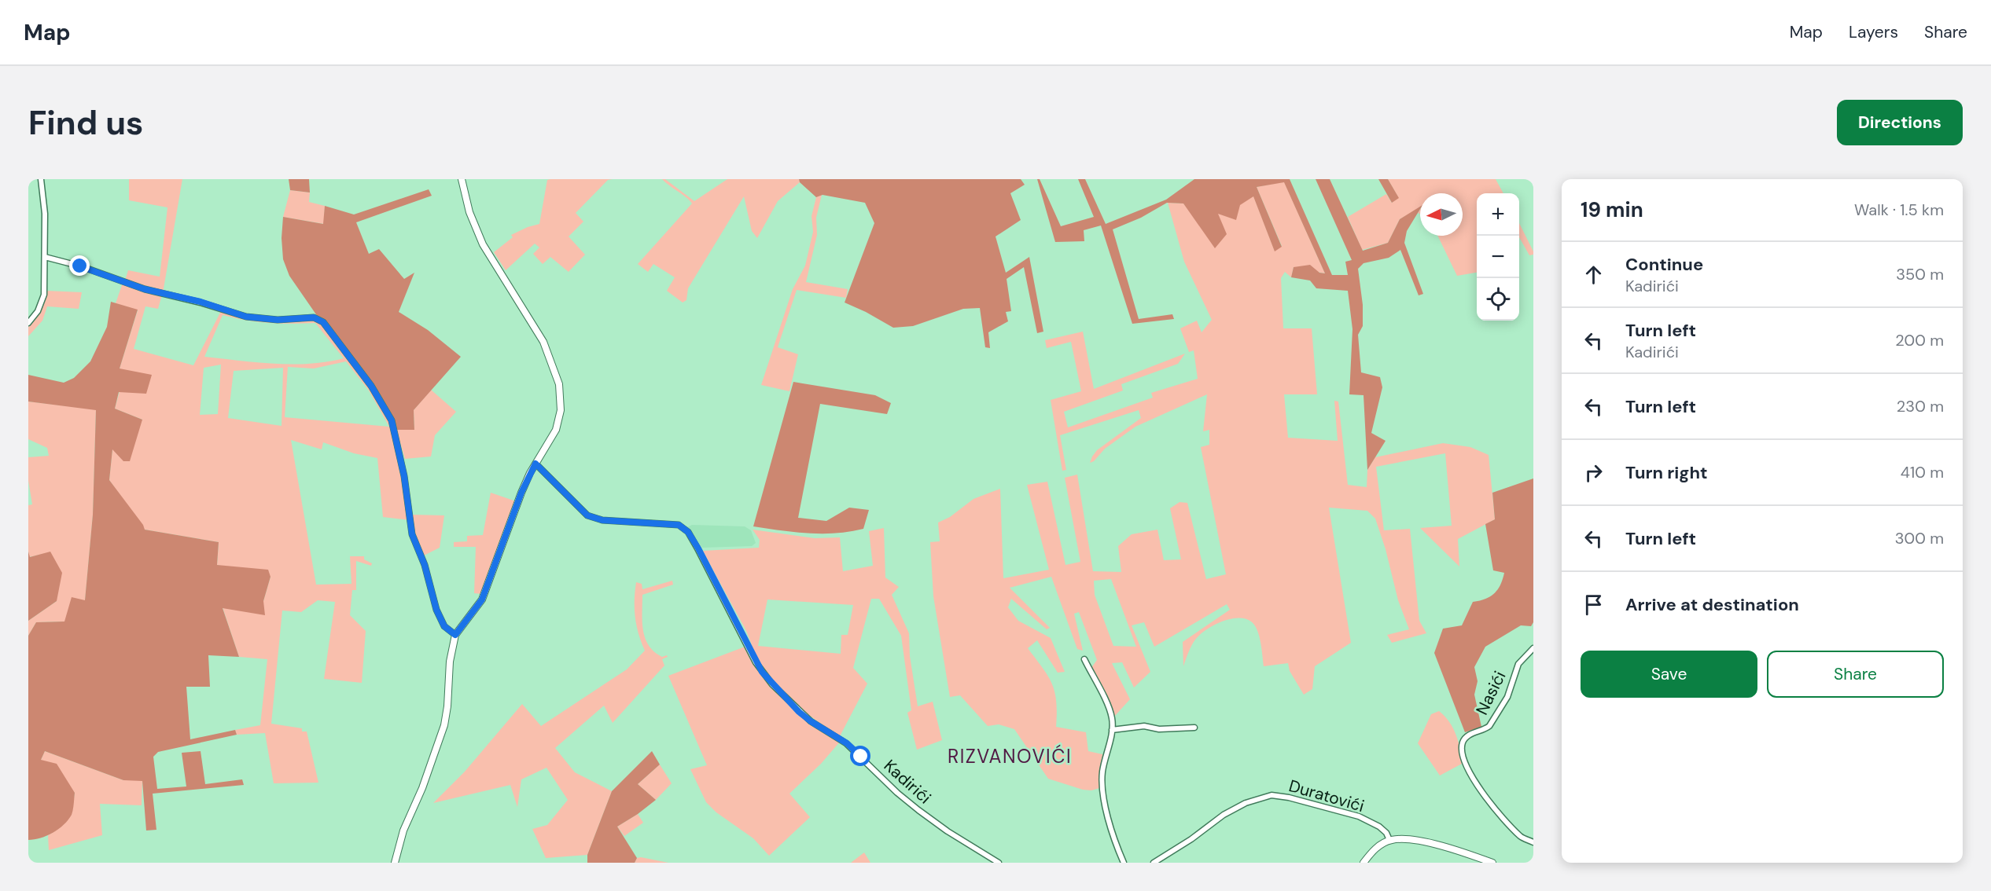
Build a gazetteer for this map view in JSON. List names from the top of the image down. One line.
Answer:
{"streets":{"street":["Nasići","Kadirići","Duratovići"]},"districts":["RIZVANOVIĆI"],"north":"left","page":{"header":"Map","nav":["Map","Layers","Share"],"buttons":["Directions",["Save","Share"]],"title":"Find us","heading":["19 min","Walk · 1.5 km"],"map_buttons":["+","−"],"list":[["Continue","Kadirići","350 m"],["Turn left","Kadirići","200 m"],["Turn left","230 m"],["Turn right","410 m"],["Turn left","300 m"],"Arrive at destination"]}}
